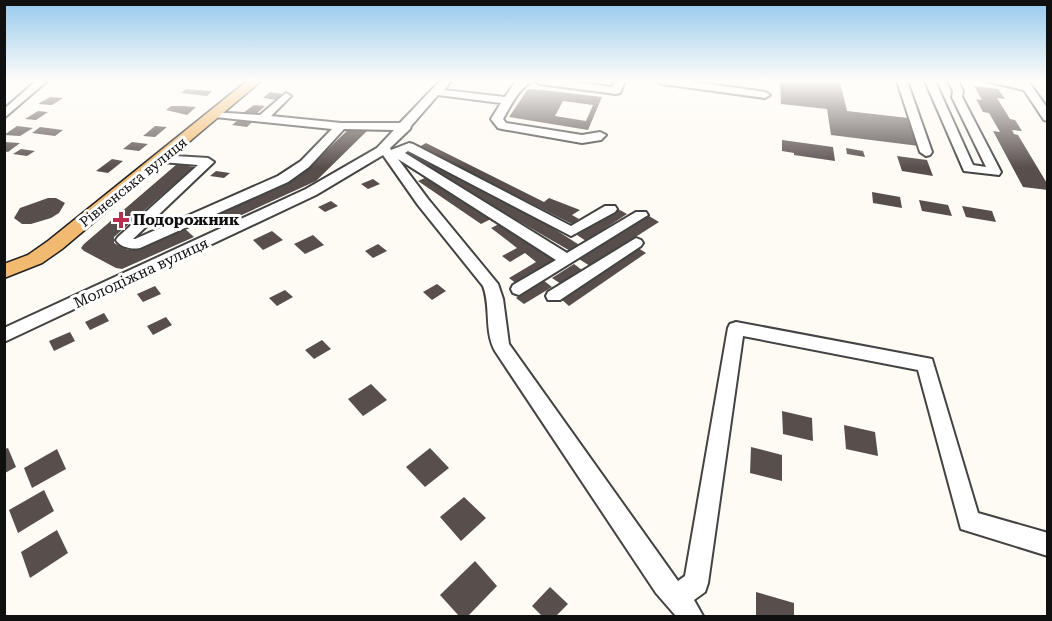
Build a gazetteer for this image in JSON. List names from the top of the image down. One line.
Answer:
{"streets":{"main road":["Рівненська вулиця"],"street":["Молодіжна вулиця"]},"places":{"health":["Подорожник"]}}
